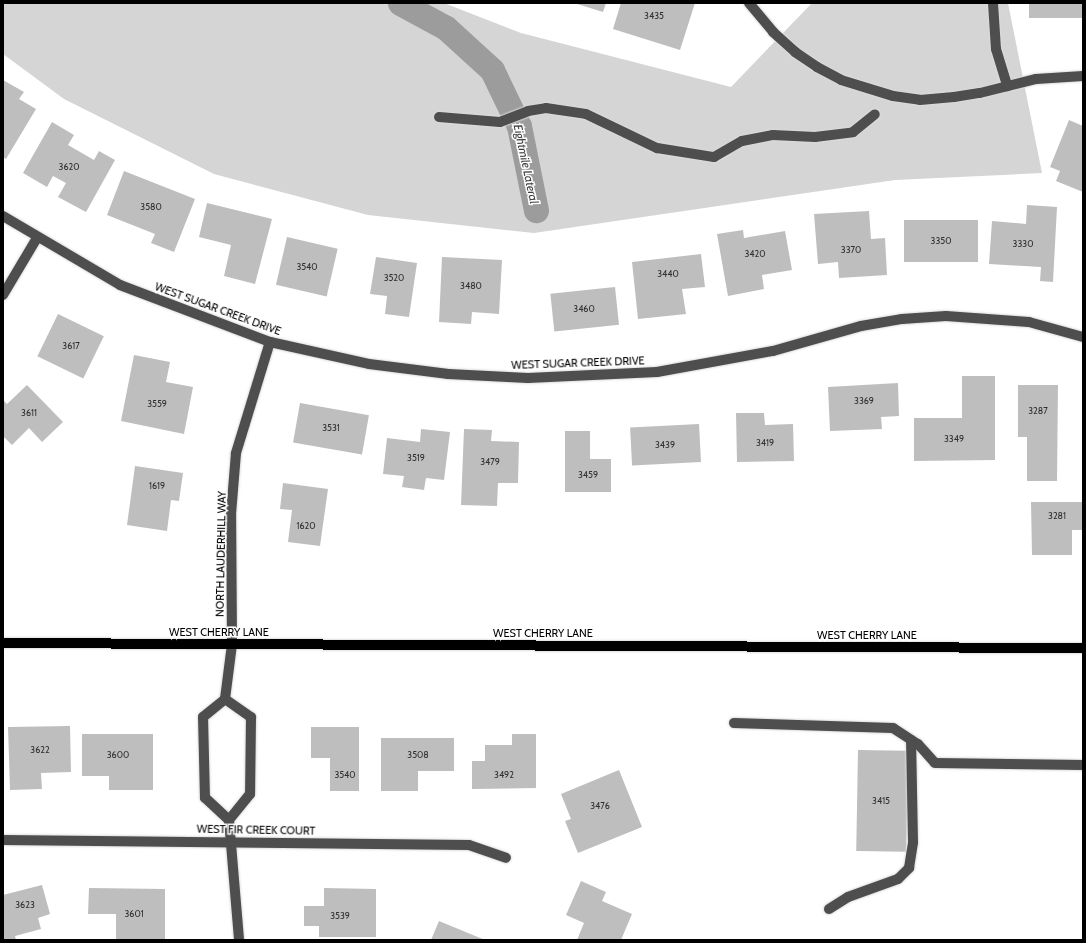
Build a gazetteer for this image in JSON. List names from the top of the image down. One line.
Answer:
{"streets":{"main road":["WEST CHERRY LANE"],"street":["WEST SUGAR CREEK DRIVE","NORTH LAUDERHILL WAY","WEST FIR CREEK COURT"]},"crossings":[["WEST SUGAR CREEK DRIVE","NORTH LAUDERHILL WAY"],["NORTH LAUDERHILL WAY","WEST CHERRY LANE"]],"water":["Eightmile Lateral"],"house_numbers":["3435","3620","3580","3350","3330","3370","3420","3540","3440","3520","3480","3460","3617","3369","3559","3287","3611","3531","3349","3419","3439","3519","3479","3459","1619","3281","1620","3622","3600","3508","3540","3492","3415","3476","3623","3601","3539"]}
